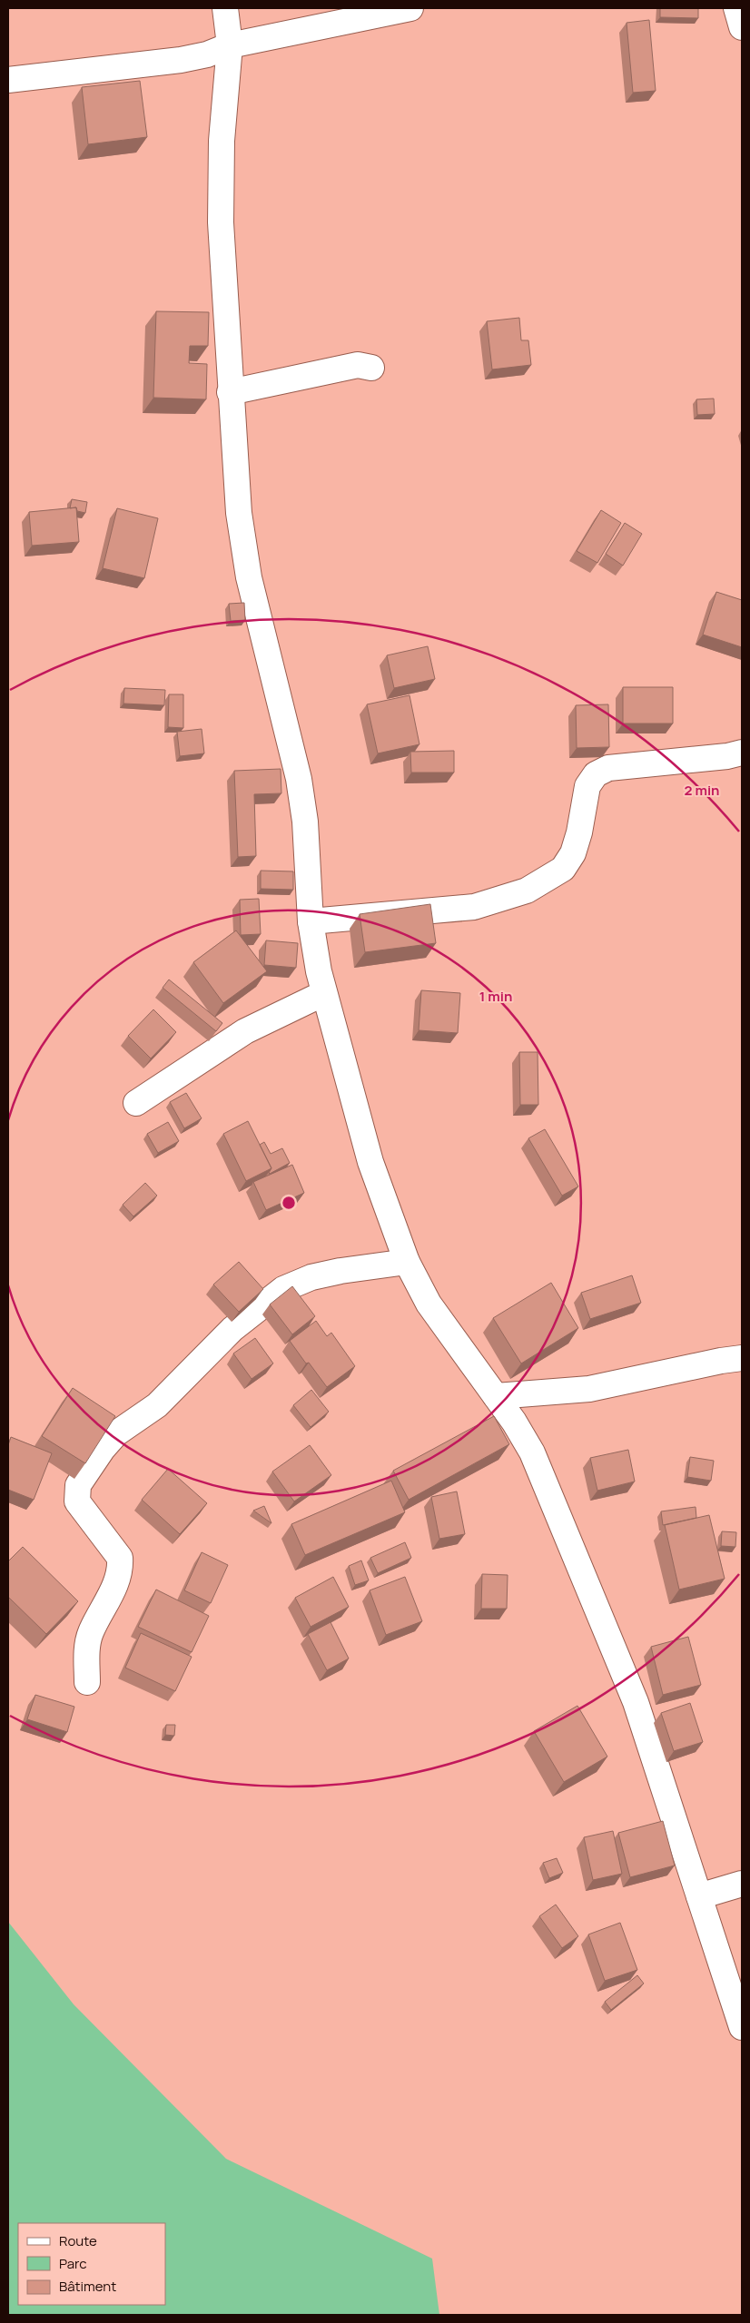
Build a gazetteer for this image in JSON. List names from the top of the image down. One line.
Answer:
{"legend":["Route","Parc","Bâtiment"],"rings":["2 min","1 min"]}
